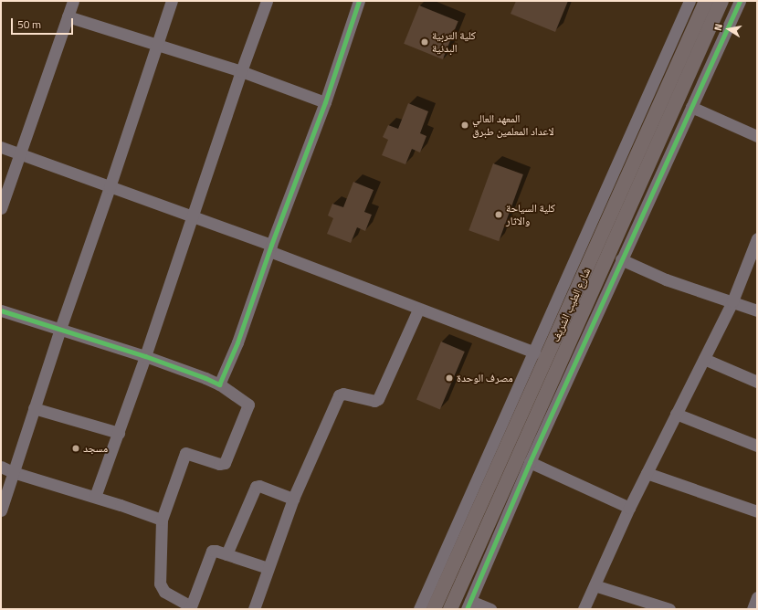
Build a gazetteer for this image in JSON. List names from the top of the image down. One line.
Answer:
{"streets":{"main road":["شارع الطيب الشريف"]},"places":["كلية التربية البدنية","المعهد العالي لاعداد المعلمين طبرق","كلية السياحة والاثار","مصرف الوحدة","مسجد"],"scale_bar":"50 m","north":"left"}
